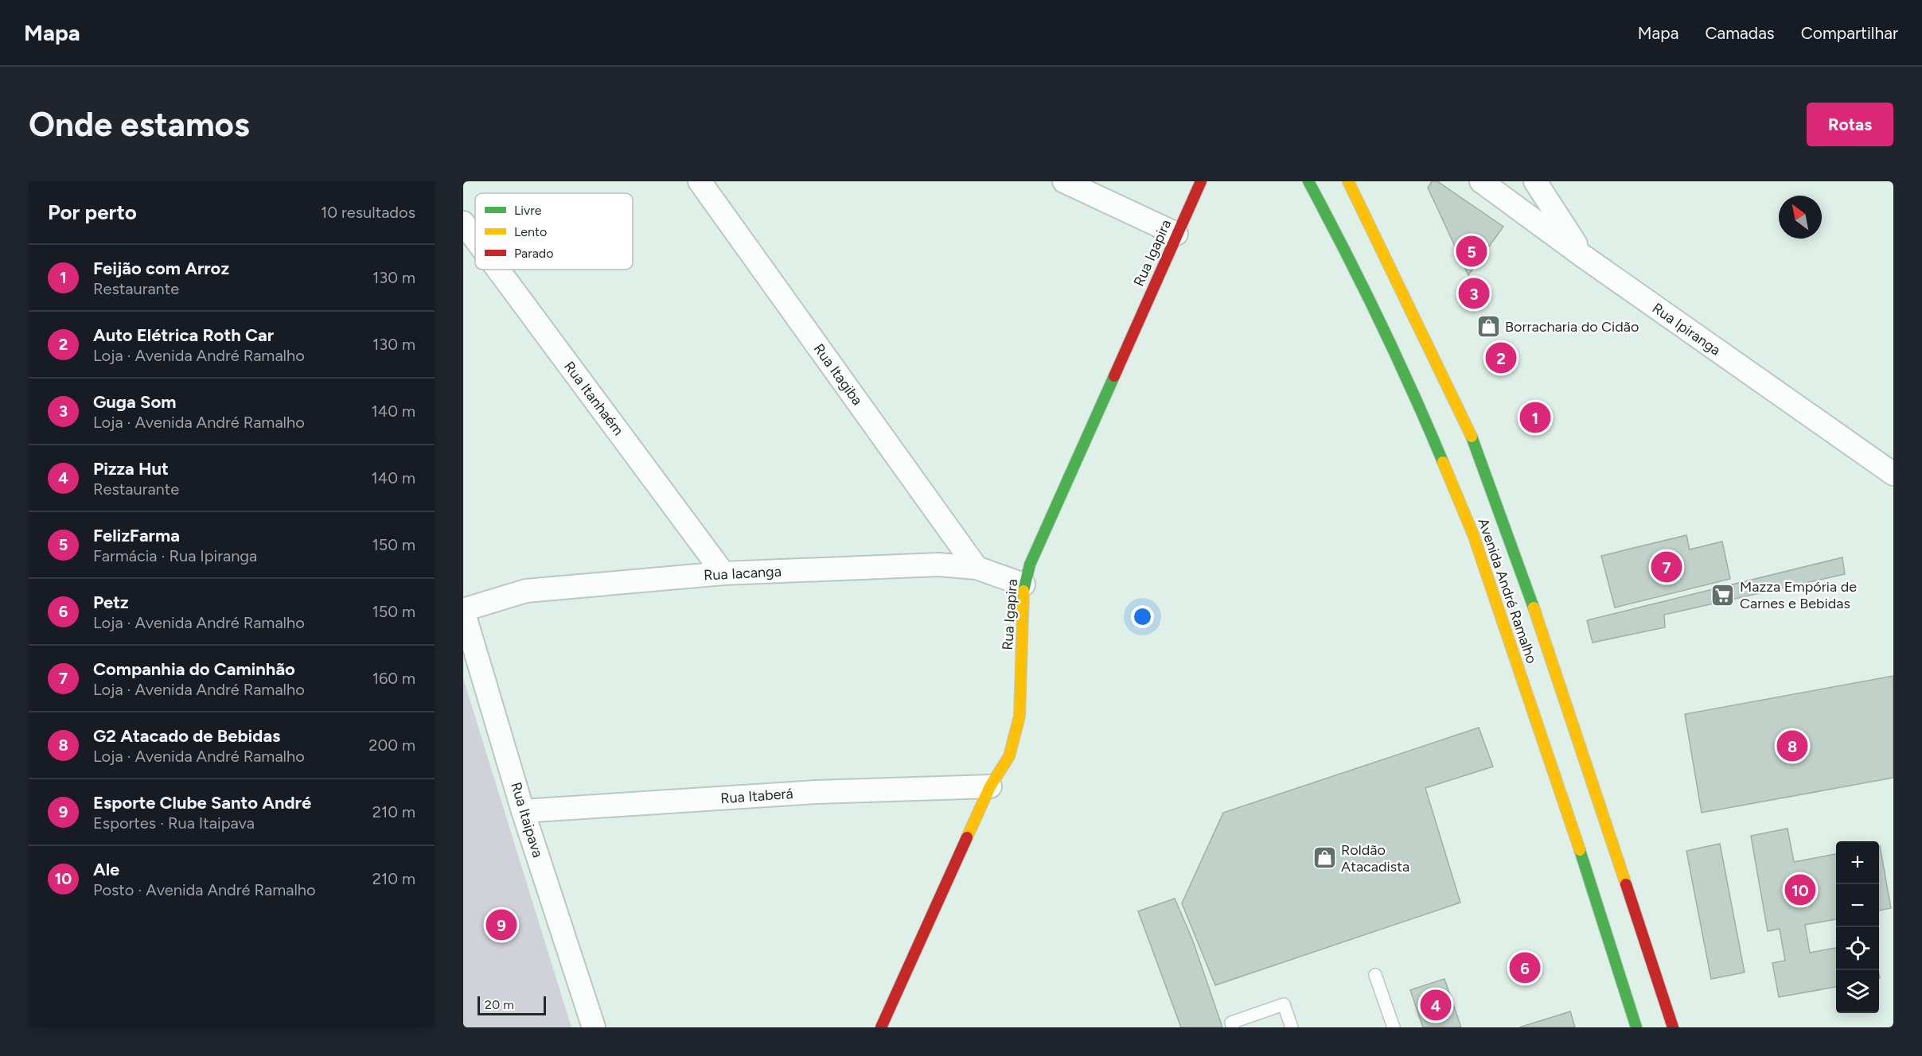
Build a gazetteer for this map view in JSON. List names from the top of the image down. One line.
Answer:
{"streets":{"main road":["Rua Igapira","Avenida André Ramalho"],"street":["Rua Ipiranga","Rua Itagiba","Rua Itanhaém","Rua Iacanga","Rua Itaberá","Rua Itaipava"]},"crossings":[["Rua Igapira","Rua Iacanga"],["Rua Igapira","Rua Itaberá"],["Rua Itagiba","Rua Iacanga"],["Rua Itanhaém","Rua Iacanga"],["Rua Iacanga","Rua Itaipava"],["Rua Itaberá","Rua Itaipava"]],"places":{"shop":["Borracharia do Cidão","Roldão Atacadista"],"supermarket":["Mazza Empória de Carnes e Bebidas"]},"legend":["Livre","Lento","Parado"],"scale_bar":"20 m","north":"top left","page":{"header":"Mapa","nav":["Mapa","Camadas","Compartilhar"],"buttons":"Rotas","title":"Onde estamos","heading":["Por perto","10 resultados"],"pins":["5","3","2","1","7","8","10","9","6","4"],"list":[{"mark":"1","name":"Feijão com Arroz","note":"Restaurante","value":"130 m"},{"mark":"2","name":"Auto Elétrica Roth Car","note":"Loja · Avenida André Ramalho","value":"130 m"},{"mark":"3","name":"Guga Som","note":"Loja · Avenida André Ramalho","value":"140 m"},{"mark":"4","name":"Pizza Hut","note":"Restaurante","value":"140 m"},{"mark":"5","name":"FelizFarma","note":"Farmácia · Rua Ipiranga","value":"150 m"},{"mark":"6","name":"Petz","note":"Loja · Avenida André Ramalho","value":"150 m"},{"mark":"7","name":"Companhia do Caminhão","note":"Loja · Avenida André Ramalho","value":"160 m"},{"mark":"8","name":"G2 Atacado de Bebidas","note":"Loja · Avenida André Ramalho","value":"200 m"},{"mark":"9","name":"Esporte Clube Santo André","note":"Esportes · Rua Itaipava","value":"210 m"},{"mark":"10","name":"Ale","note":"Posto · Avenida André Ramalho","value":"210 m"}],"map_buttons":["+","−"],"scale":"20 m"}}
